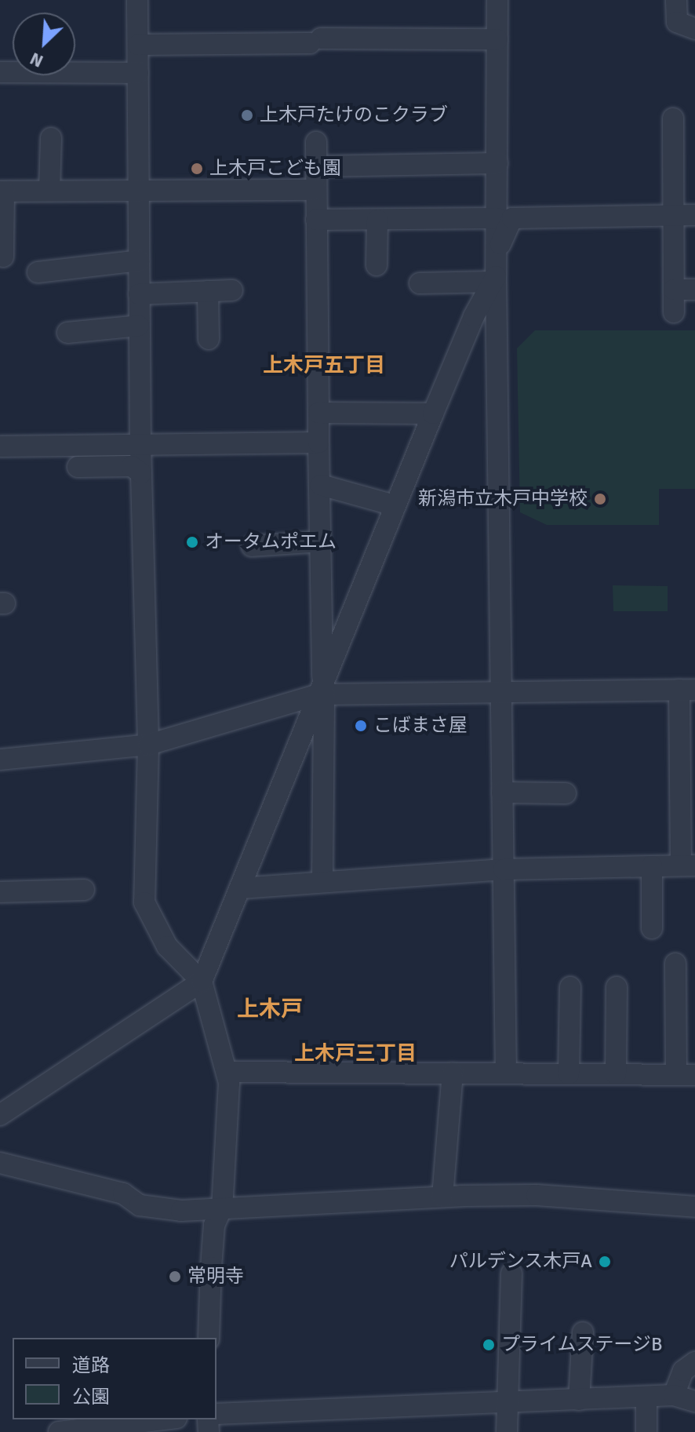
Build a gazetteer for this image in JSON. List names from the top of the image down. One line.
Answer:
{"districts":["上木戸五丁目","上木戸","上木戸三丁目"],"places":["上木戸たけのこクラブ","上木戸こども園","新潟市立木戸中学校","オータムポエム","こばまさ屋","パルデンス木戸A","常明寺","プライムステージB"],"legend":["道路","公園"],"north":"bottom left"}
